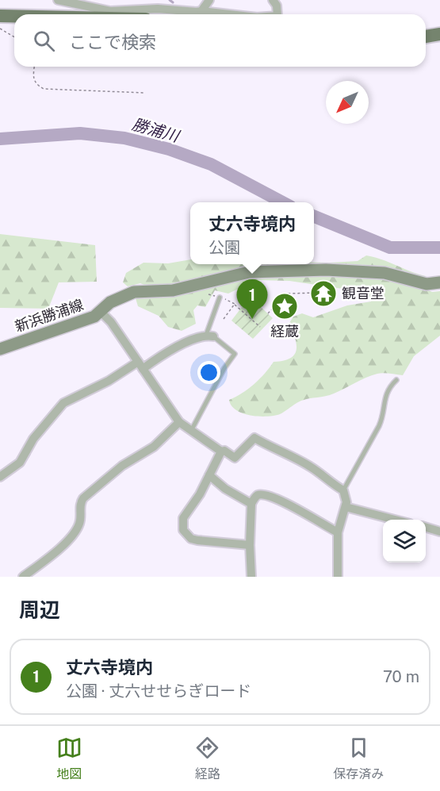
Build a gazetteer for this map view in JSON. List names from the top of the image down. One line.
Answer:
{"streets":{"main road":["新浜勝浦線"]},"water":["勝浦川"],"places":{"temple":["観音堂"],"place":["経蔵"]},"north":"bottom left","page":{"search":"ここで検索","popup":["丈六寺境内","公園"],"pins":"1","heading":"周辺","list":[{"mark":"1","name":"丈六寺境内","note":"公園 · 丈六せせらぎロード","value":"70 m"}],"nav":["地図","経路","保存済み"]}}
